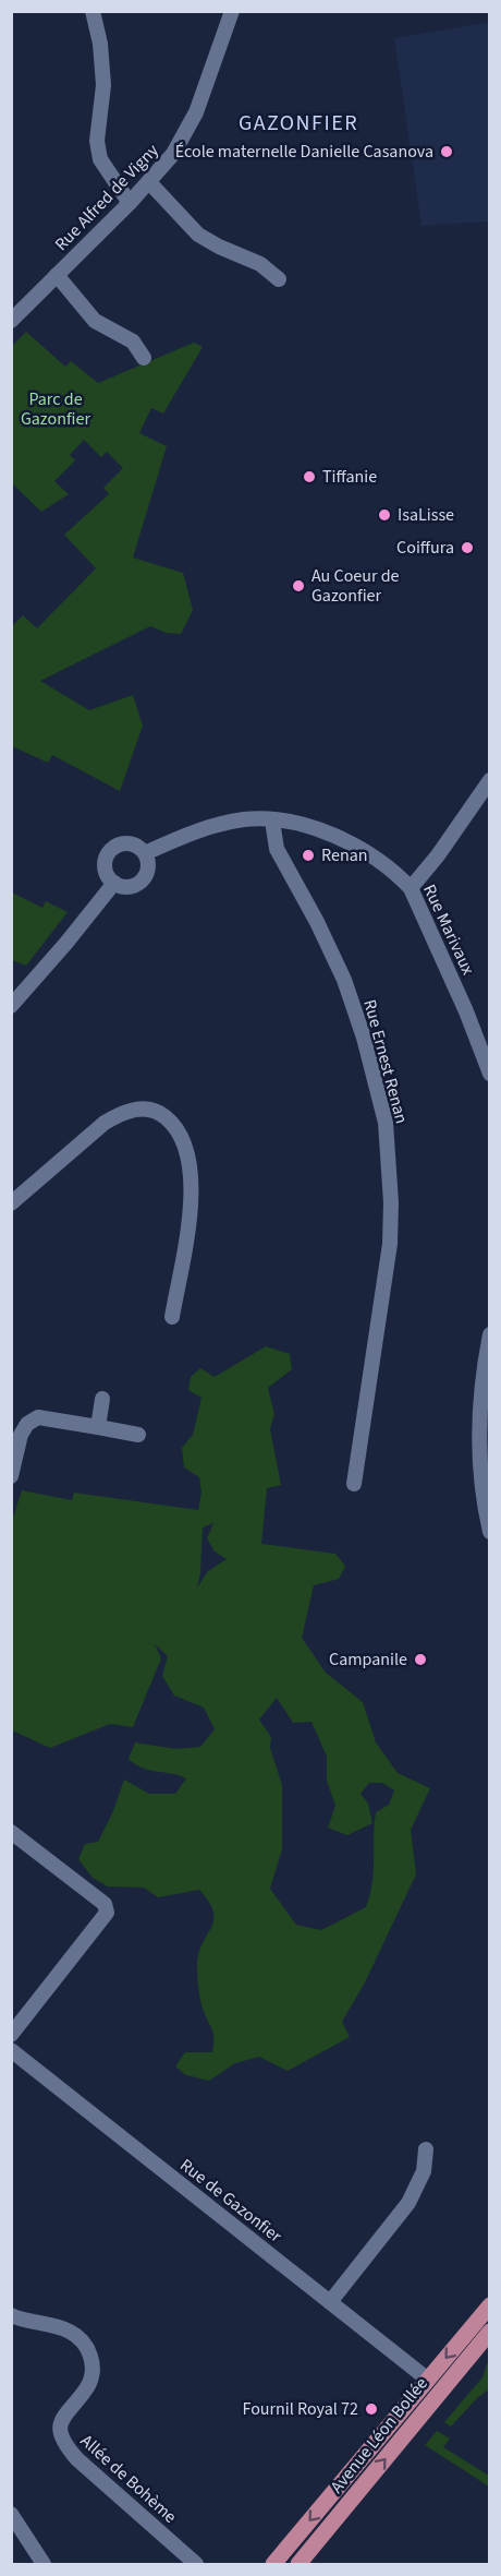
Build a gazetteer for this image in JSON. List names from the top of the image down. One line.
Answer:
{"streets":{"main road":["Avenue Léon Bollée"],"street":["Rue Alfred de Vigny","Rue Marivaux","Rue Ernest Renan","Rue de Gazonfier","Allée de Bohème"]},"crossings":[["Rue Marivaux","Rue Ernest Renan"],["Rue de Gazonfier","Avenue Léon Bollée"]],"districts":["GAZONFIER"],"parks":["Parc de Gazonfier"],"places":["École maternelle Danielle Casanova","Tiffanie","IsaLisse","Coiffura","Au Coeur de Gazonfier","Renan","Campanile","Fournil Royal 72"]}
